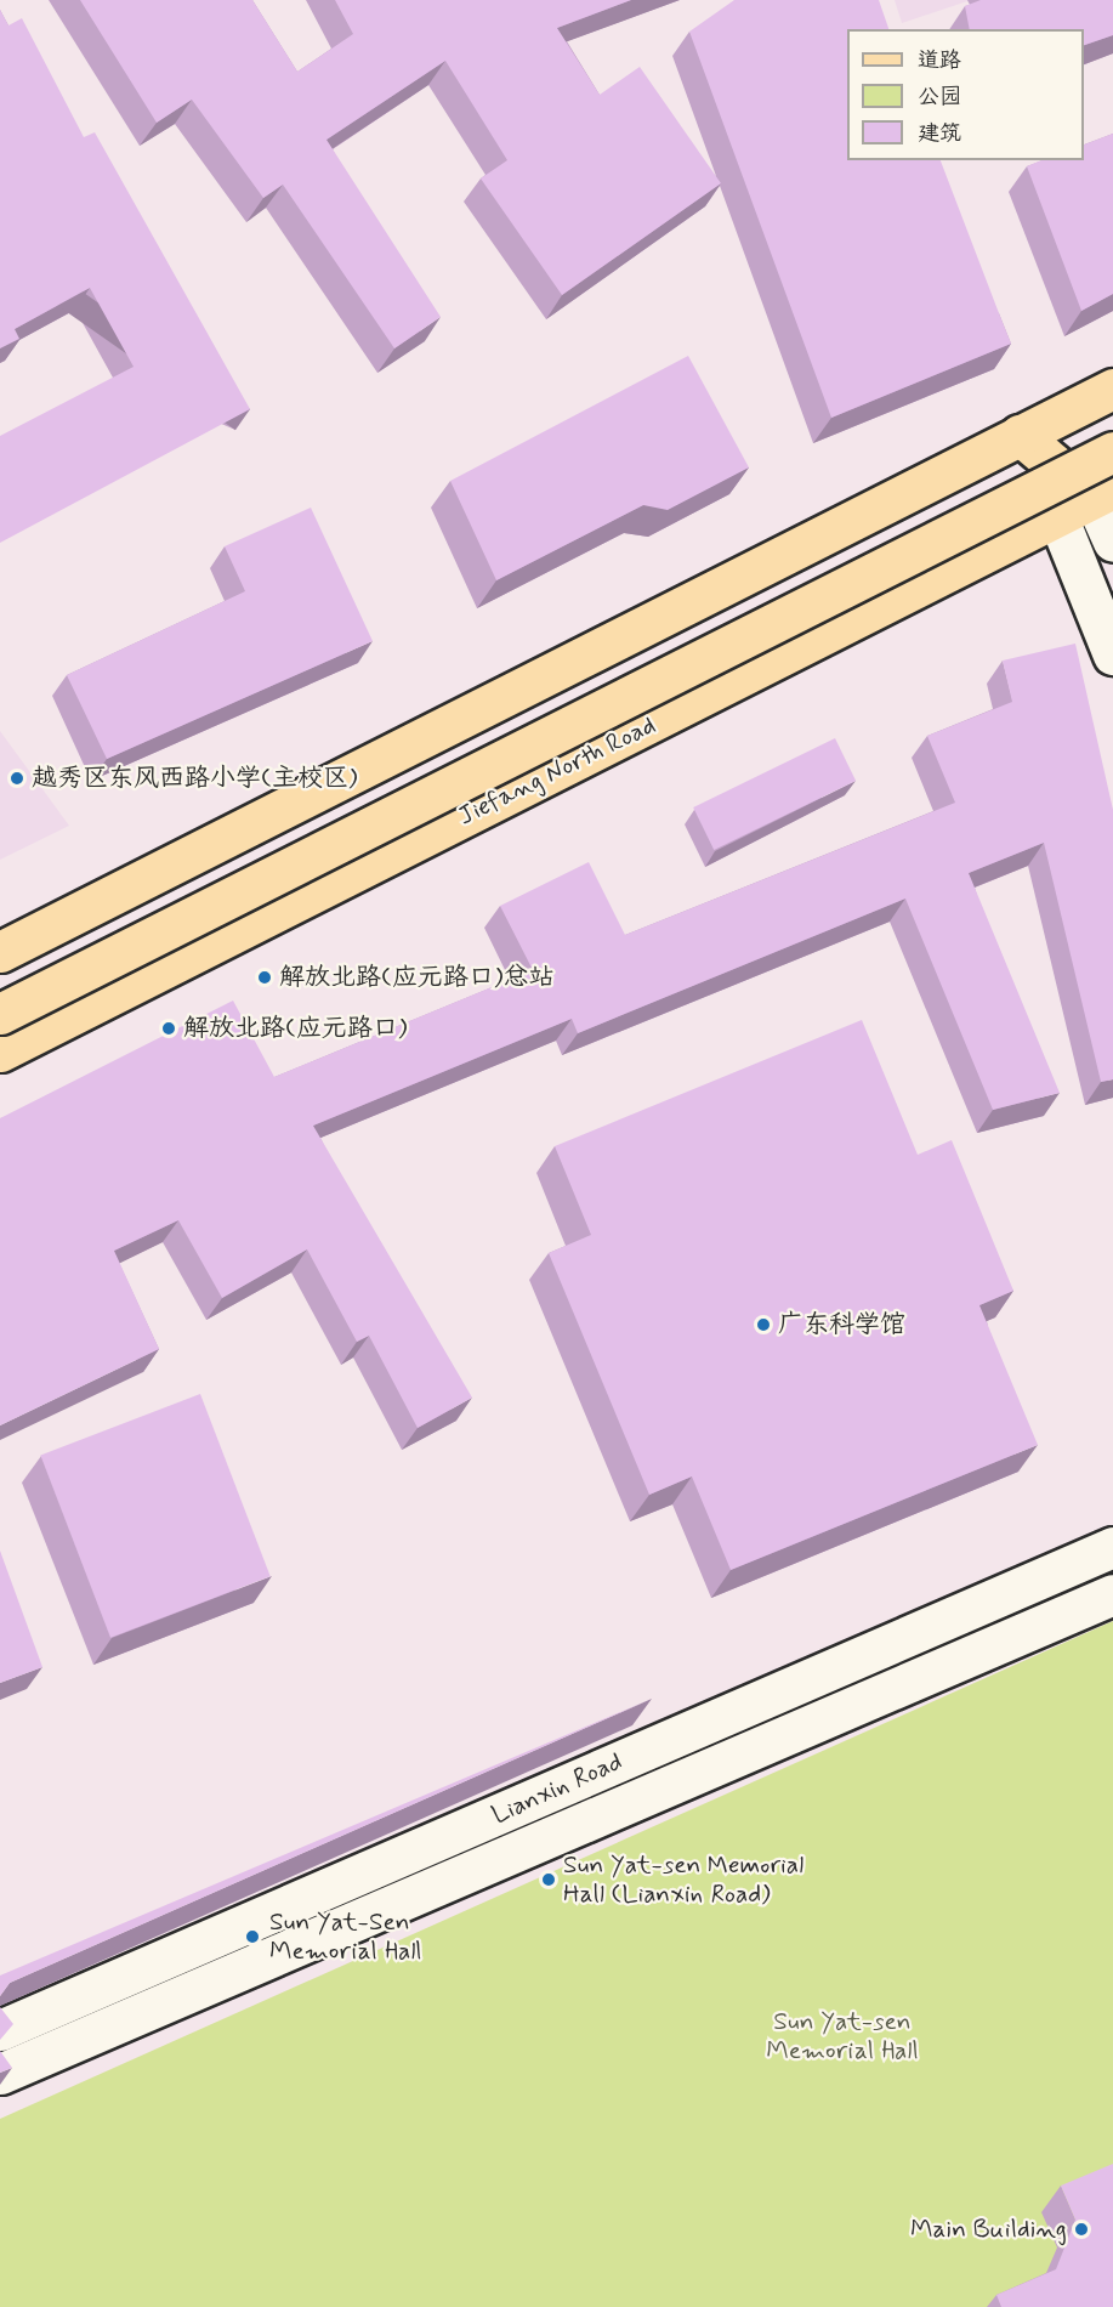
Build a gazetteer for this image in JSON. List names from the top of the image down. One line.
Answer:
{"streets":{"main road":["Jiefang North Road"],"street":["Lianxin Road"]},"parks":["Sun Yat-sen Memorial Hall"],"places":["越秀区东风西路小学(主校区)","解放北路(应元路口)总站","解放北路(应元路口)","广东科学馆","Sun Yat-sen Memorial Hall (Lianxin Road)","Sun Yat-Sen Memorial Hall","Main Building"],"legend":["道路","公园","建筑"]}
